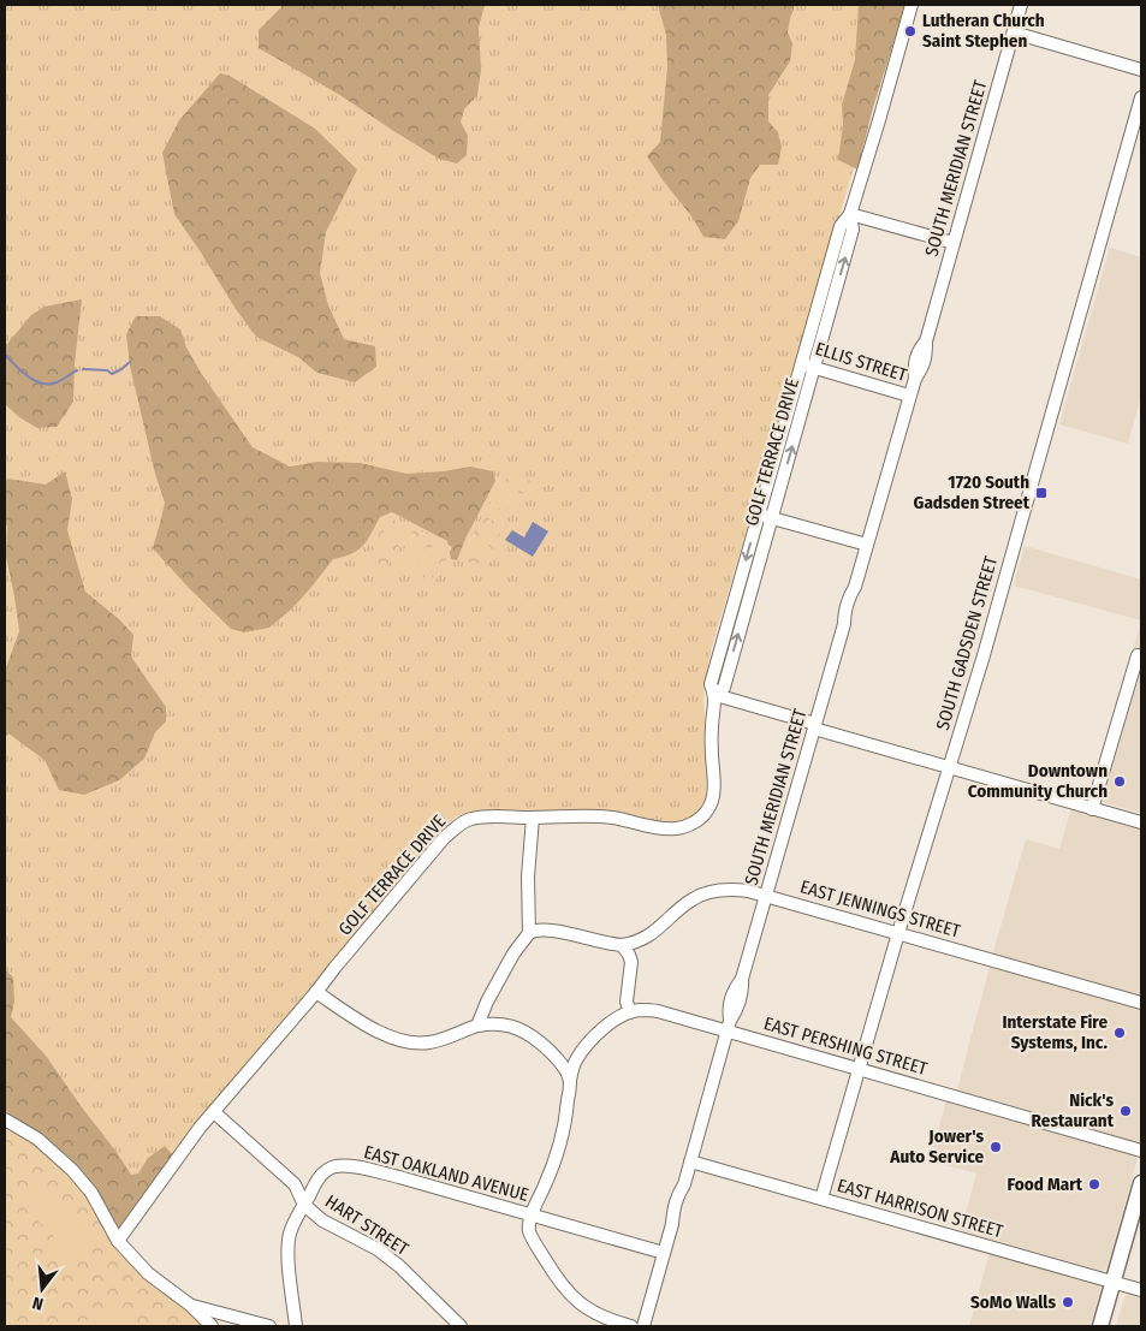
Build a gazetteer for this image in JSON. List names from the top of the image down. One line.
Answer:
{"streets":{"street":["SOUTH MERIDIAN STREET","ELLIS STREET","GOLF TERRACE DRIVE","SOUTH GADSDEN STREET","EAST JENNINGS STREET","EAST PERSHING STREET","EAST OAKLAND AVENUE","EAST HARRISON STREET","HART STREET"]},"crossings":[["SOUTH MERIDIAN STREET","ELLIS STREET"],["SOUTH MERIDIAN STREET","EAST JENNINGS STREET"],["SOUTH MERIDIAN STREET","EAST PERSHING STREET"],["SOUTH MERIDIAN STREET","EAST HARRISON STREET"],["ELLIS STREET","GOLF TERRACE DRIVE"],["SOUTH GADSDEN STREET","EAST JENNINGS STREET"],["SOUTH GADSDEN STREET","EAST PERSHING STREET"],["SOUTH GADSDEN STREET","EAST HARRISON STREET"],["EAST PERSHING STREET","EAST OAKLAND AVENUE"],["EAST OAKLAND AVENUE","HART STREET"]],"places":{"other":["Lutheran Church Saint Stephen","Downtown Community Church","Interstate Fire Systems, Inc.","Nick's Restaurant","Jower's Auto Service","Food Mart","SoMo Walls"],"transit":["1720 South Gadsden Street"]},"north":"bottom"}
